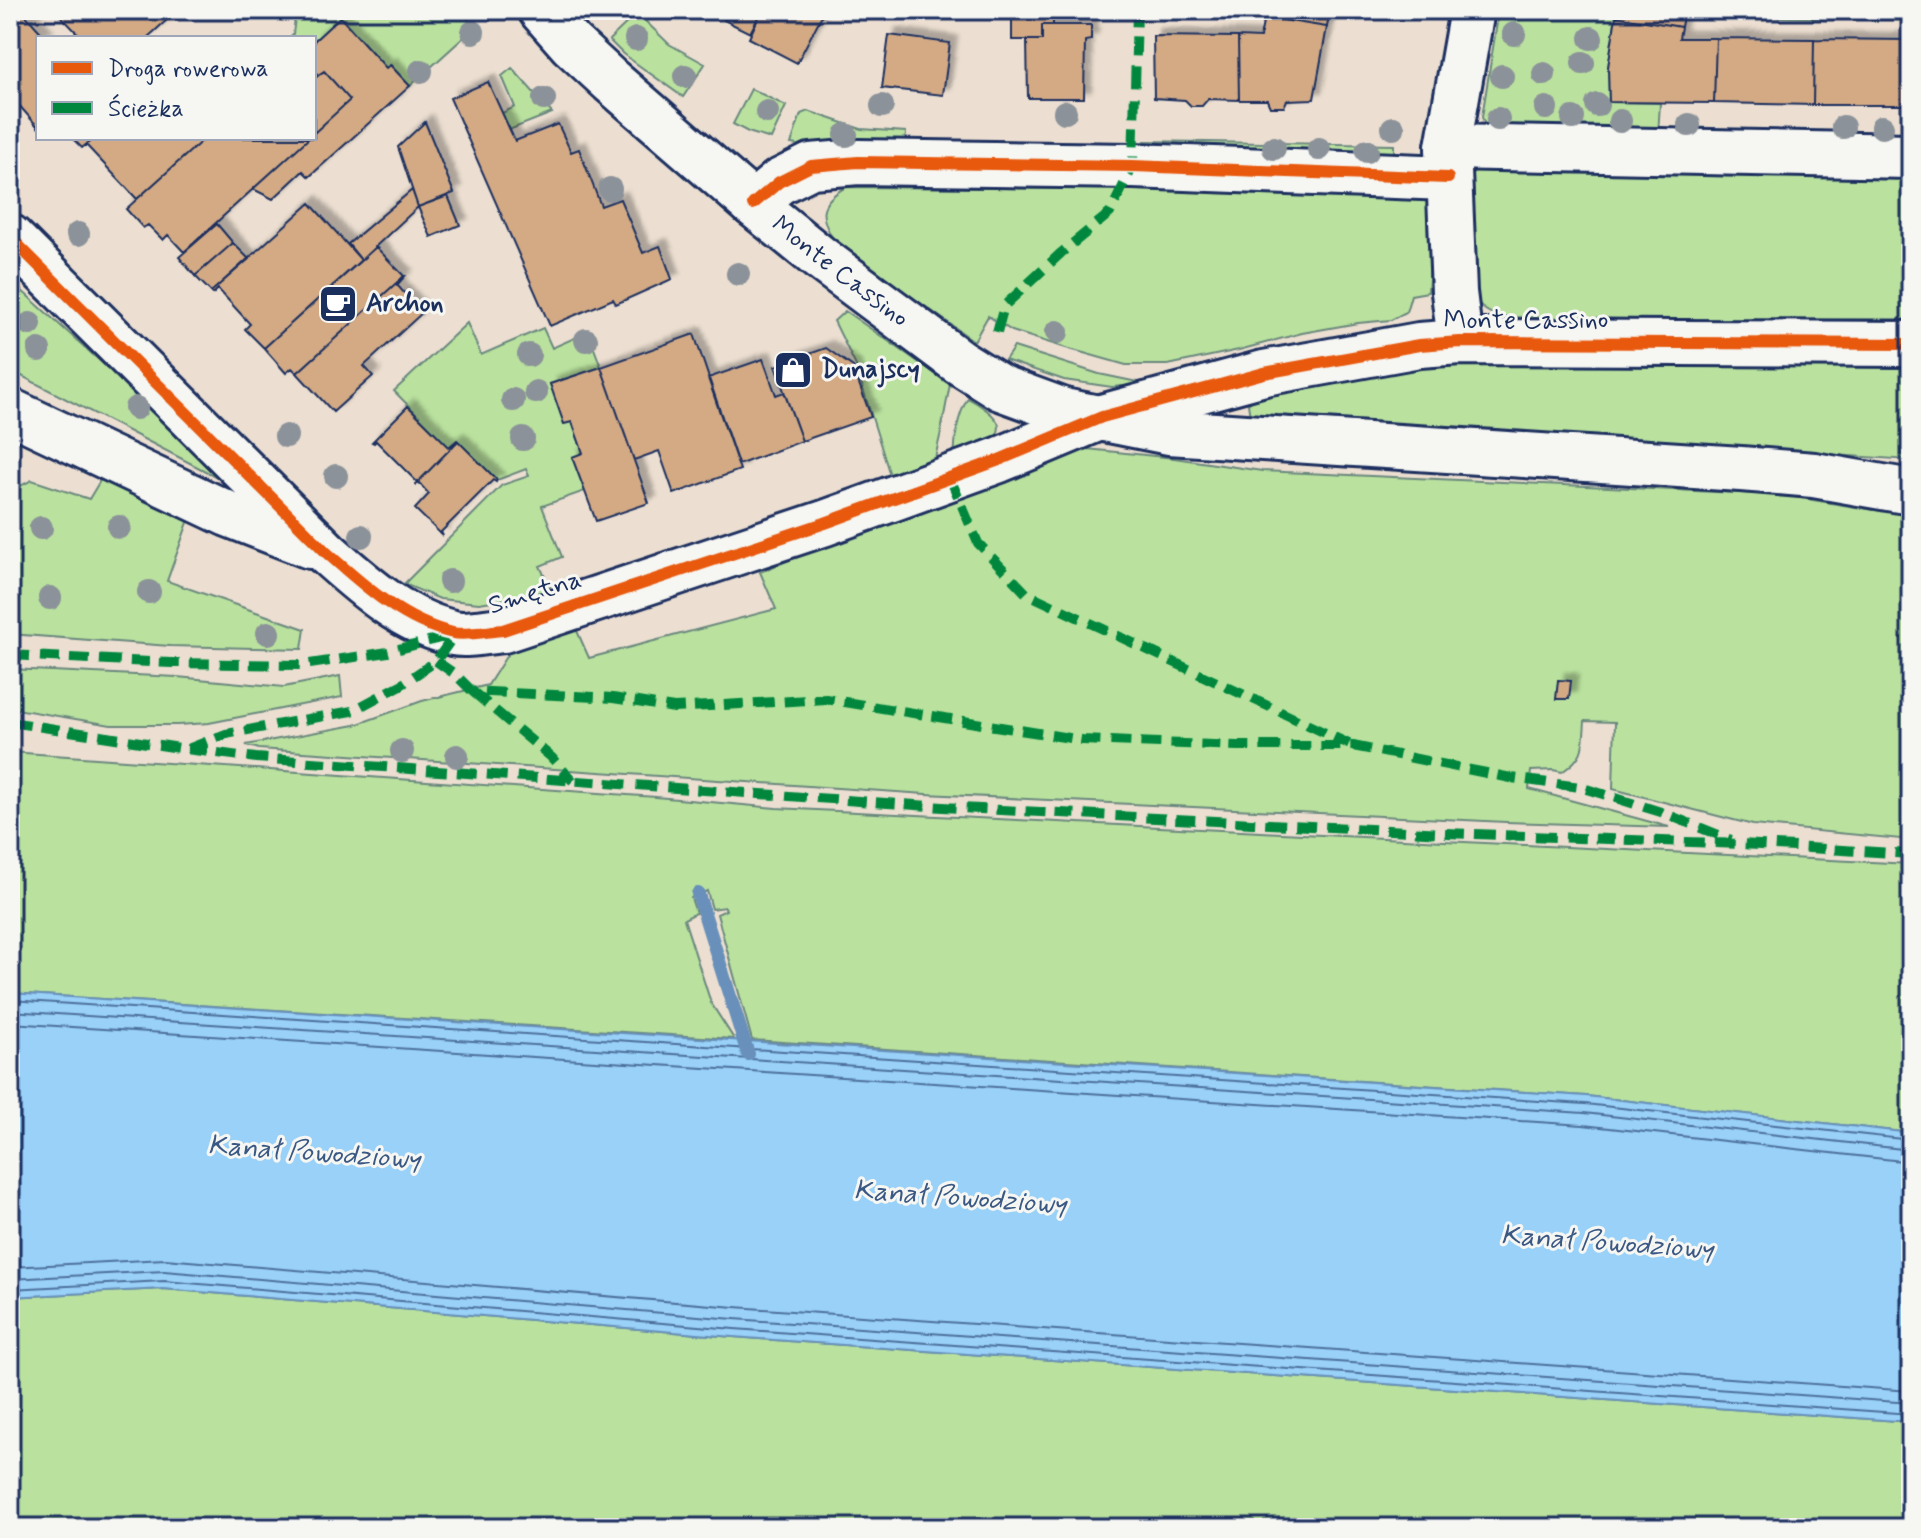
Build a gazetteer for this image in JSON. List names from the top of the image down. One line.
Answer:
{"streets":{"street":["Monte Cassino","Smętna"]},"crossings":[["Monte Cassino","Smętna"]],"water":["Kanał Powodziowy"],"places":{"cafe":["Archon"],"shop":["Dunajscy"]},"legend":["Droga rowerowa","Ścieżka"]}
